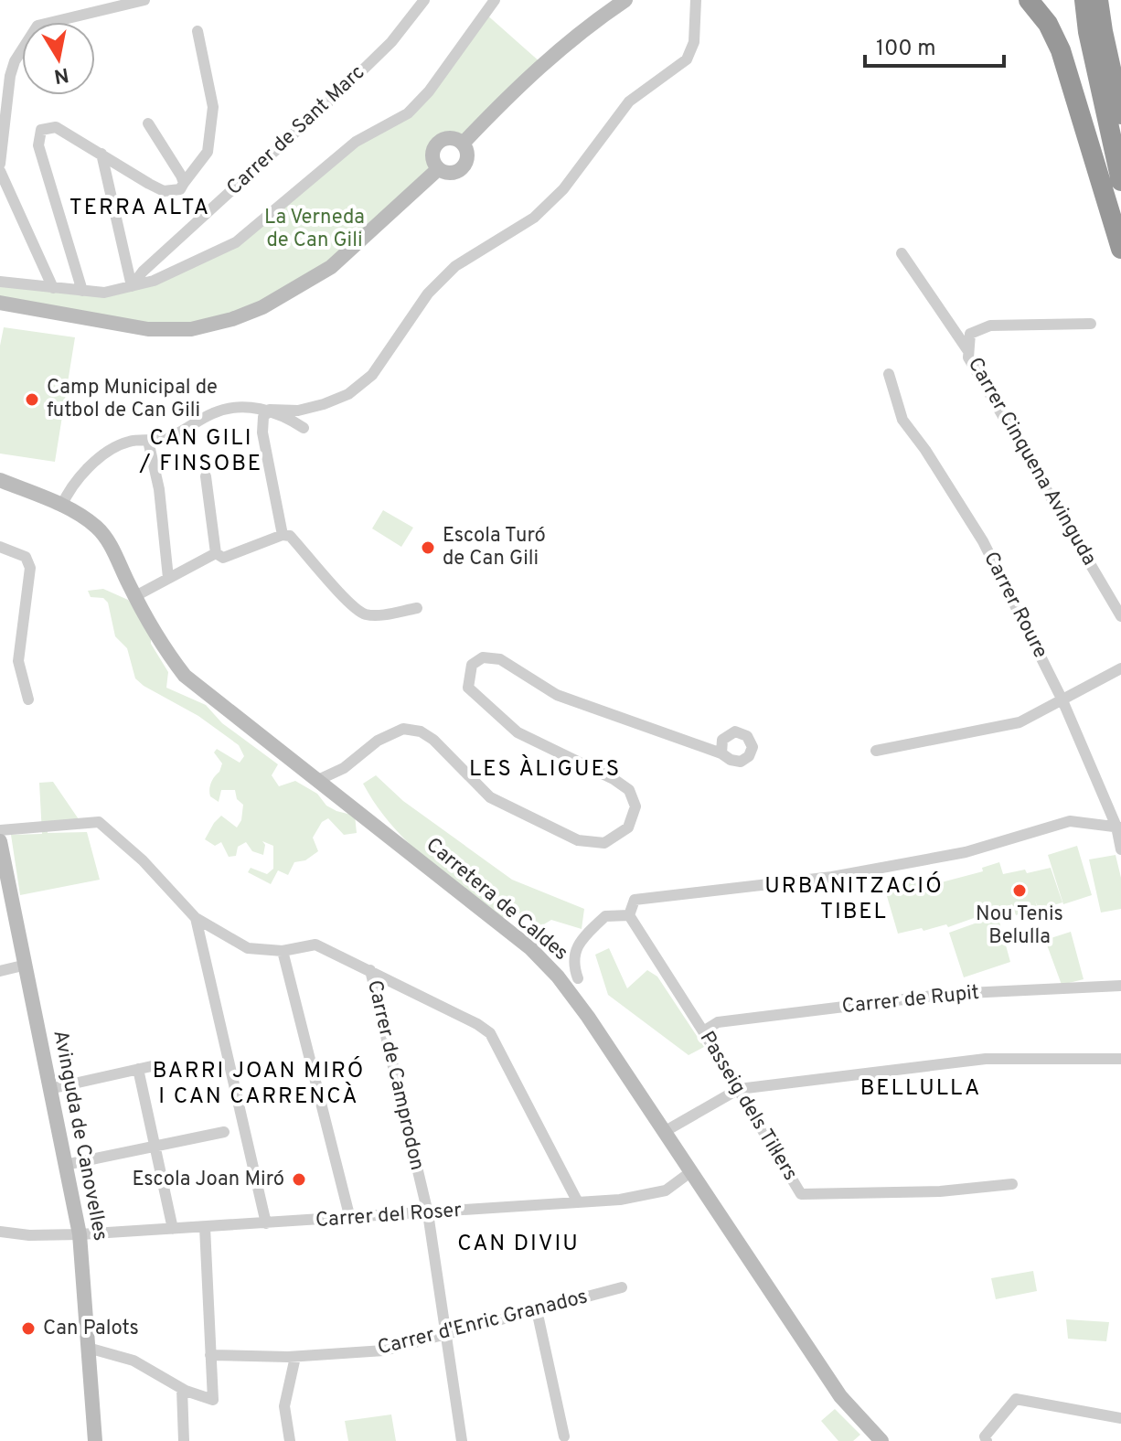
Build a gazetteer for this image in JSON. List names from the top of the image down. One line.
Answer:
{"streets":{"street":["Carrer de Sant Marc","Carrer Cinquena Avinguda","Carrer Roure","Carretera de Caldes","Carrer de Rupit","Carrer de Camprodon","Passeig dels Til·lers","Avinguda de Canovelles","Carrer del Roser","Carrer d'Enric Granados"]},"crossings":[["Carretera de Caldes","Carrer del Roser"],["Carrer de Rupit","Passeig dels Til·lers"],["Carrer de Camprodon","Carrer del Roser"],["Carrer de Camprodon","Carrer d'Enric Granados"],["Avinguda de Canovelles","Carrer del Roser"]],"districts":["TERRA ALTA","CAN GILI / FINSOBE","LES ÀLIGUES","URBANITZACIÓ TIBEL","BARRI JOAN MIRÓ I CAN CARRENCÀ","BELLULLA","CAN DIVIU"],"parks":["La Verneda de Can Gili"],"places":["Camp Municipal de futbol de Can Gili","Escola Turó de Can Gili","Nou Tenis Belulla","Escola Joan Miró","Can Palots"],"scale_bar":"100 m","north":"bottom"}
